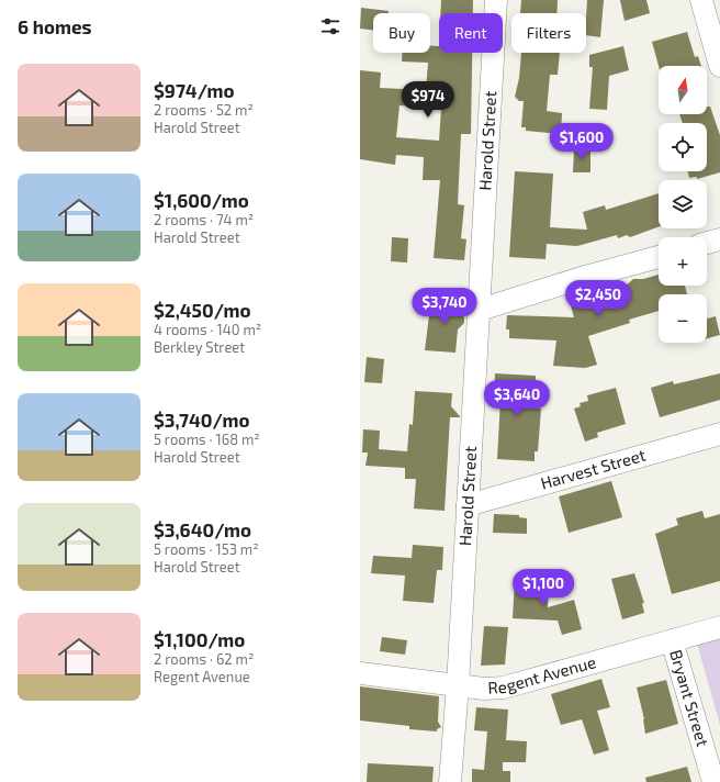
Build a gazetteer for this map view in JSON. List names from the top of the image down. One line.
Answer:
{"streets":{"street":["Harold Street","Harvest Street","Regent Avenue","Bryant Street"]},"crossings":[["Harold Street","Harvest Street"],["Harold Street","Regent Avenue"],["Regent Avenue","Bryant Street"]],"north":"top","page":{"heading":"6 homes","chip":["Buy","Rent","Filters"],"list":[{"name":"$974/mo","note":"2 rooms · 52 m² · Harold Street"},{"name":"$1,600/mo","note":"2 rooms · 74 m² · Harold Street"},{"name":"$2,450/mo","note":"4 rooms · 140 m² · Berkley Street"},{"name":"$3,740/mo","note":"5 rooms · 168 m² · Harold Street"},{"name":"$3,640/mo","note":"5 rooms · 153 m² · Harold Street"},{"name":"$1,100/mo","note":"2 rooms · 62 m² · Regent Avenue"}],"map_buttons":["+","−"],"price":["$974","$1,600","$2,450","$3,740","$3,640","$1,100"]}}
